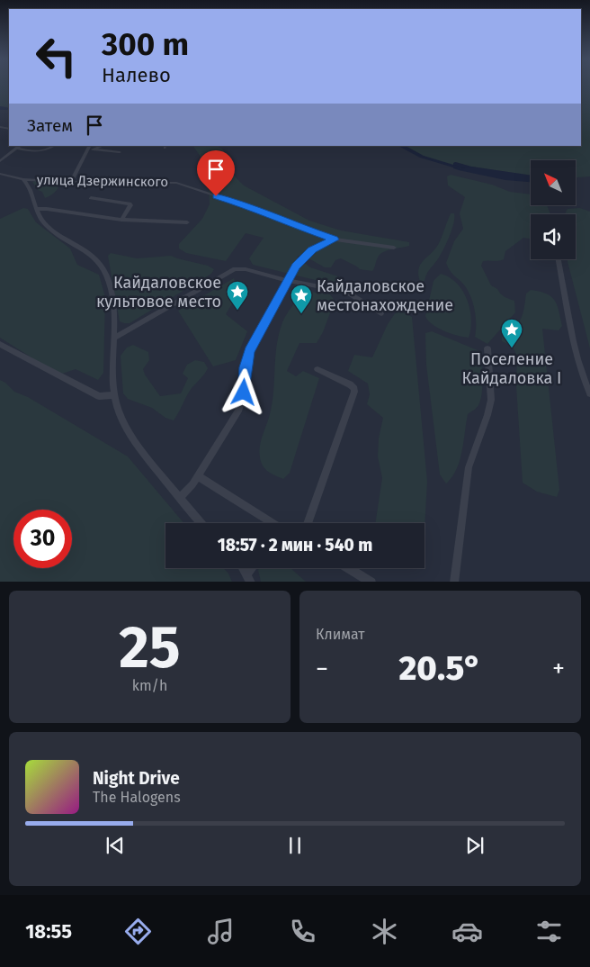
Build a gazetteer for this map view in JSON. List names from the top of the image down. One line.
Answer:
{"streets":{"street":["улица Дзержинского"]},"places":{"place":["Кайдаловское культовое место","Кайдаловское местонахождение","Поселение Кайдаловка I"]},"north":"top left","page":{"turn":["300 m","Налево"],"then":"Затем","limit":"30","trip":"18:57 · 2 мин · 540 m","tile":[["25","km/h"],"Климат"],"heat":["−","20.5°","+"],"song":["Night Drive","The Halogens"],"tabs":"18:55"}}
